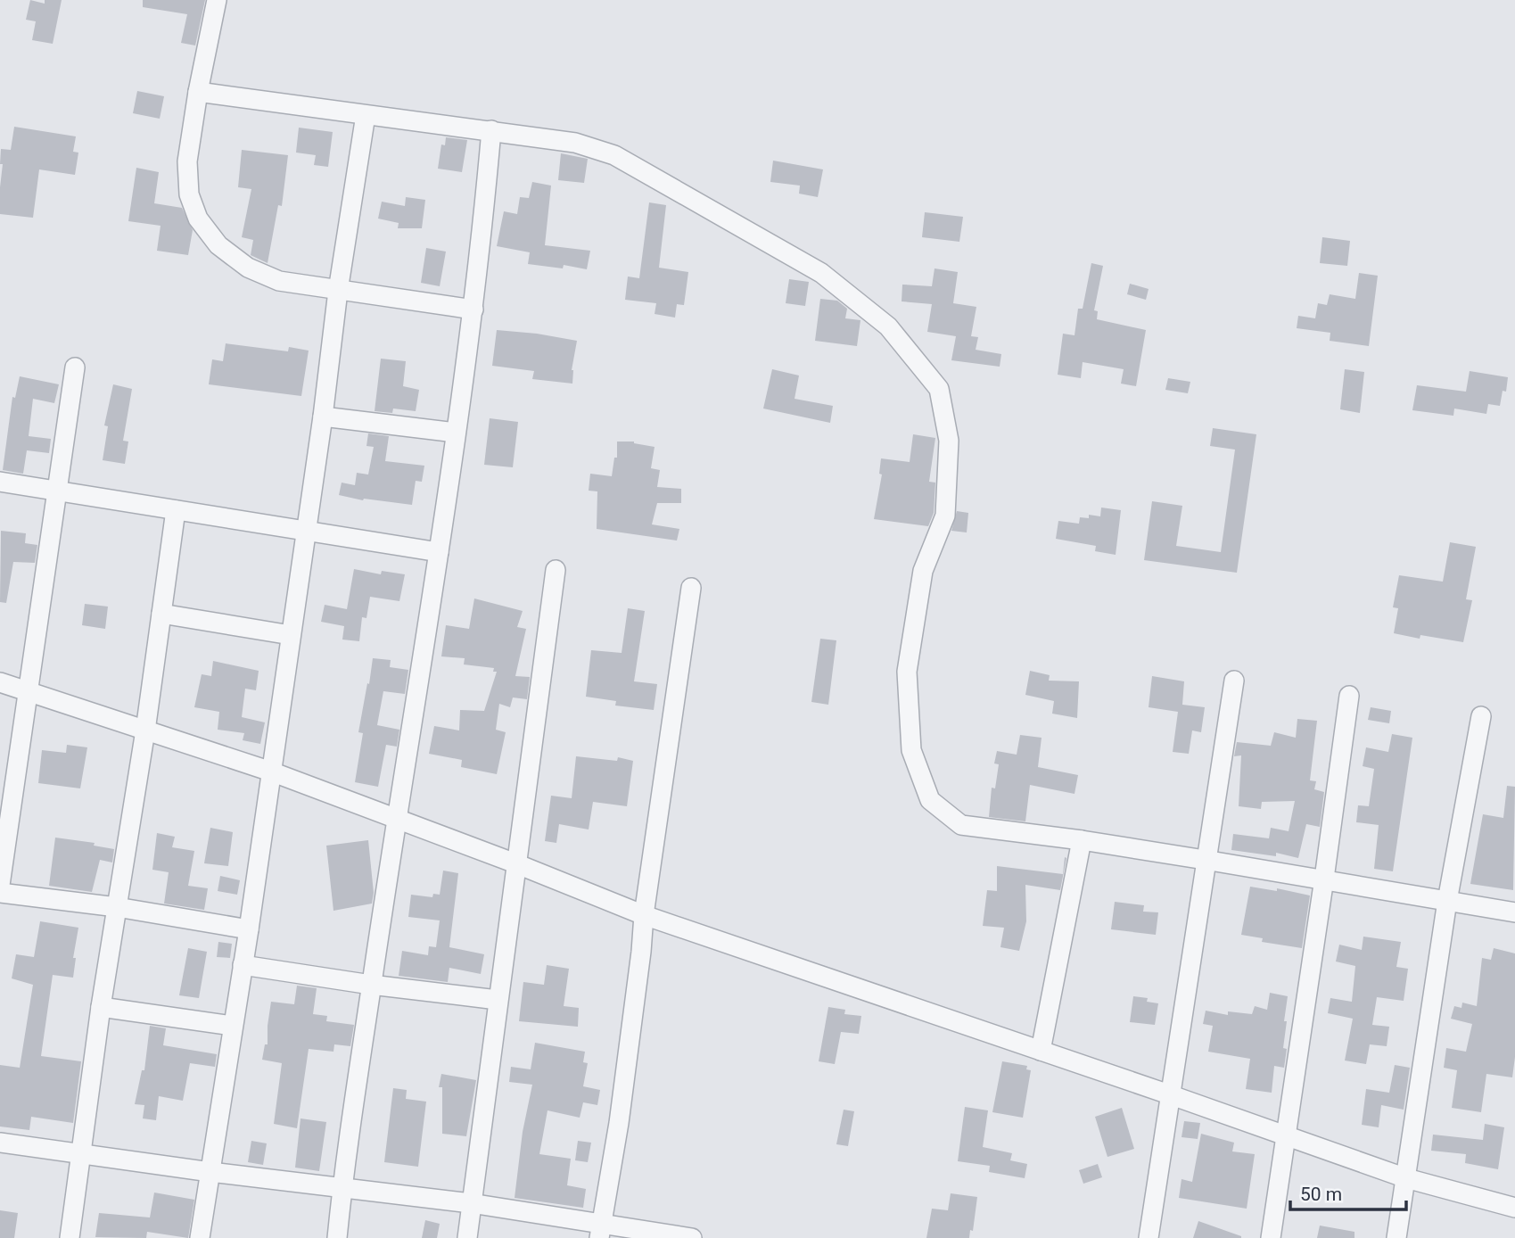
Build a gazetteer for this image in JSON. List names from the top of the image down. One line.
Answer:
{"scale_bar":"50 m"}
